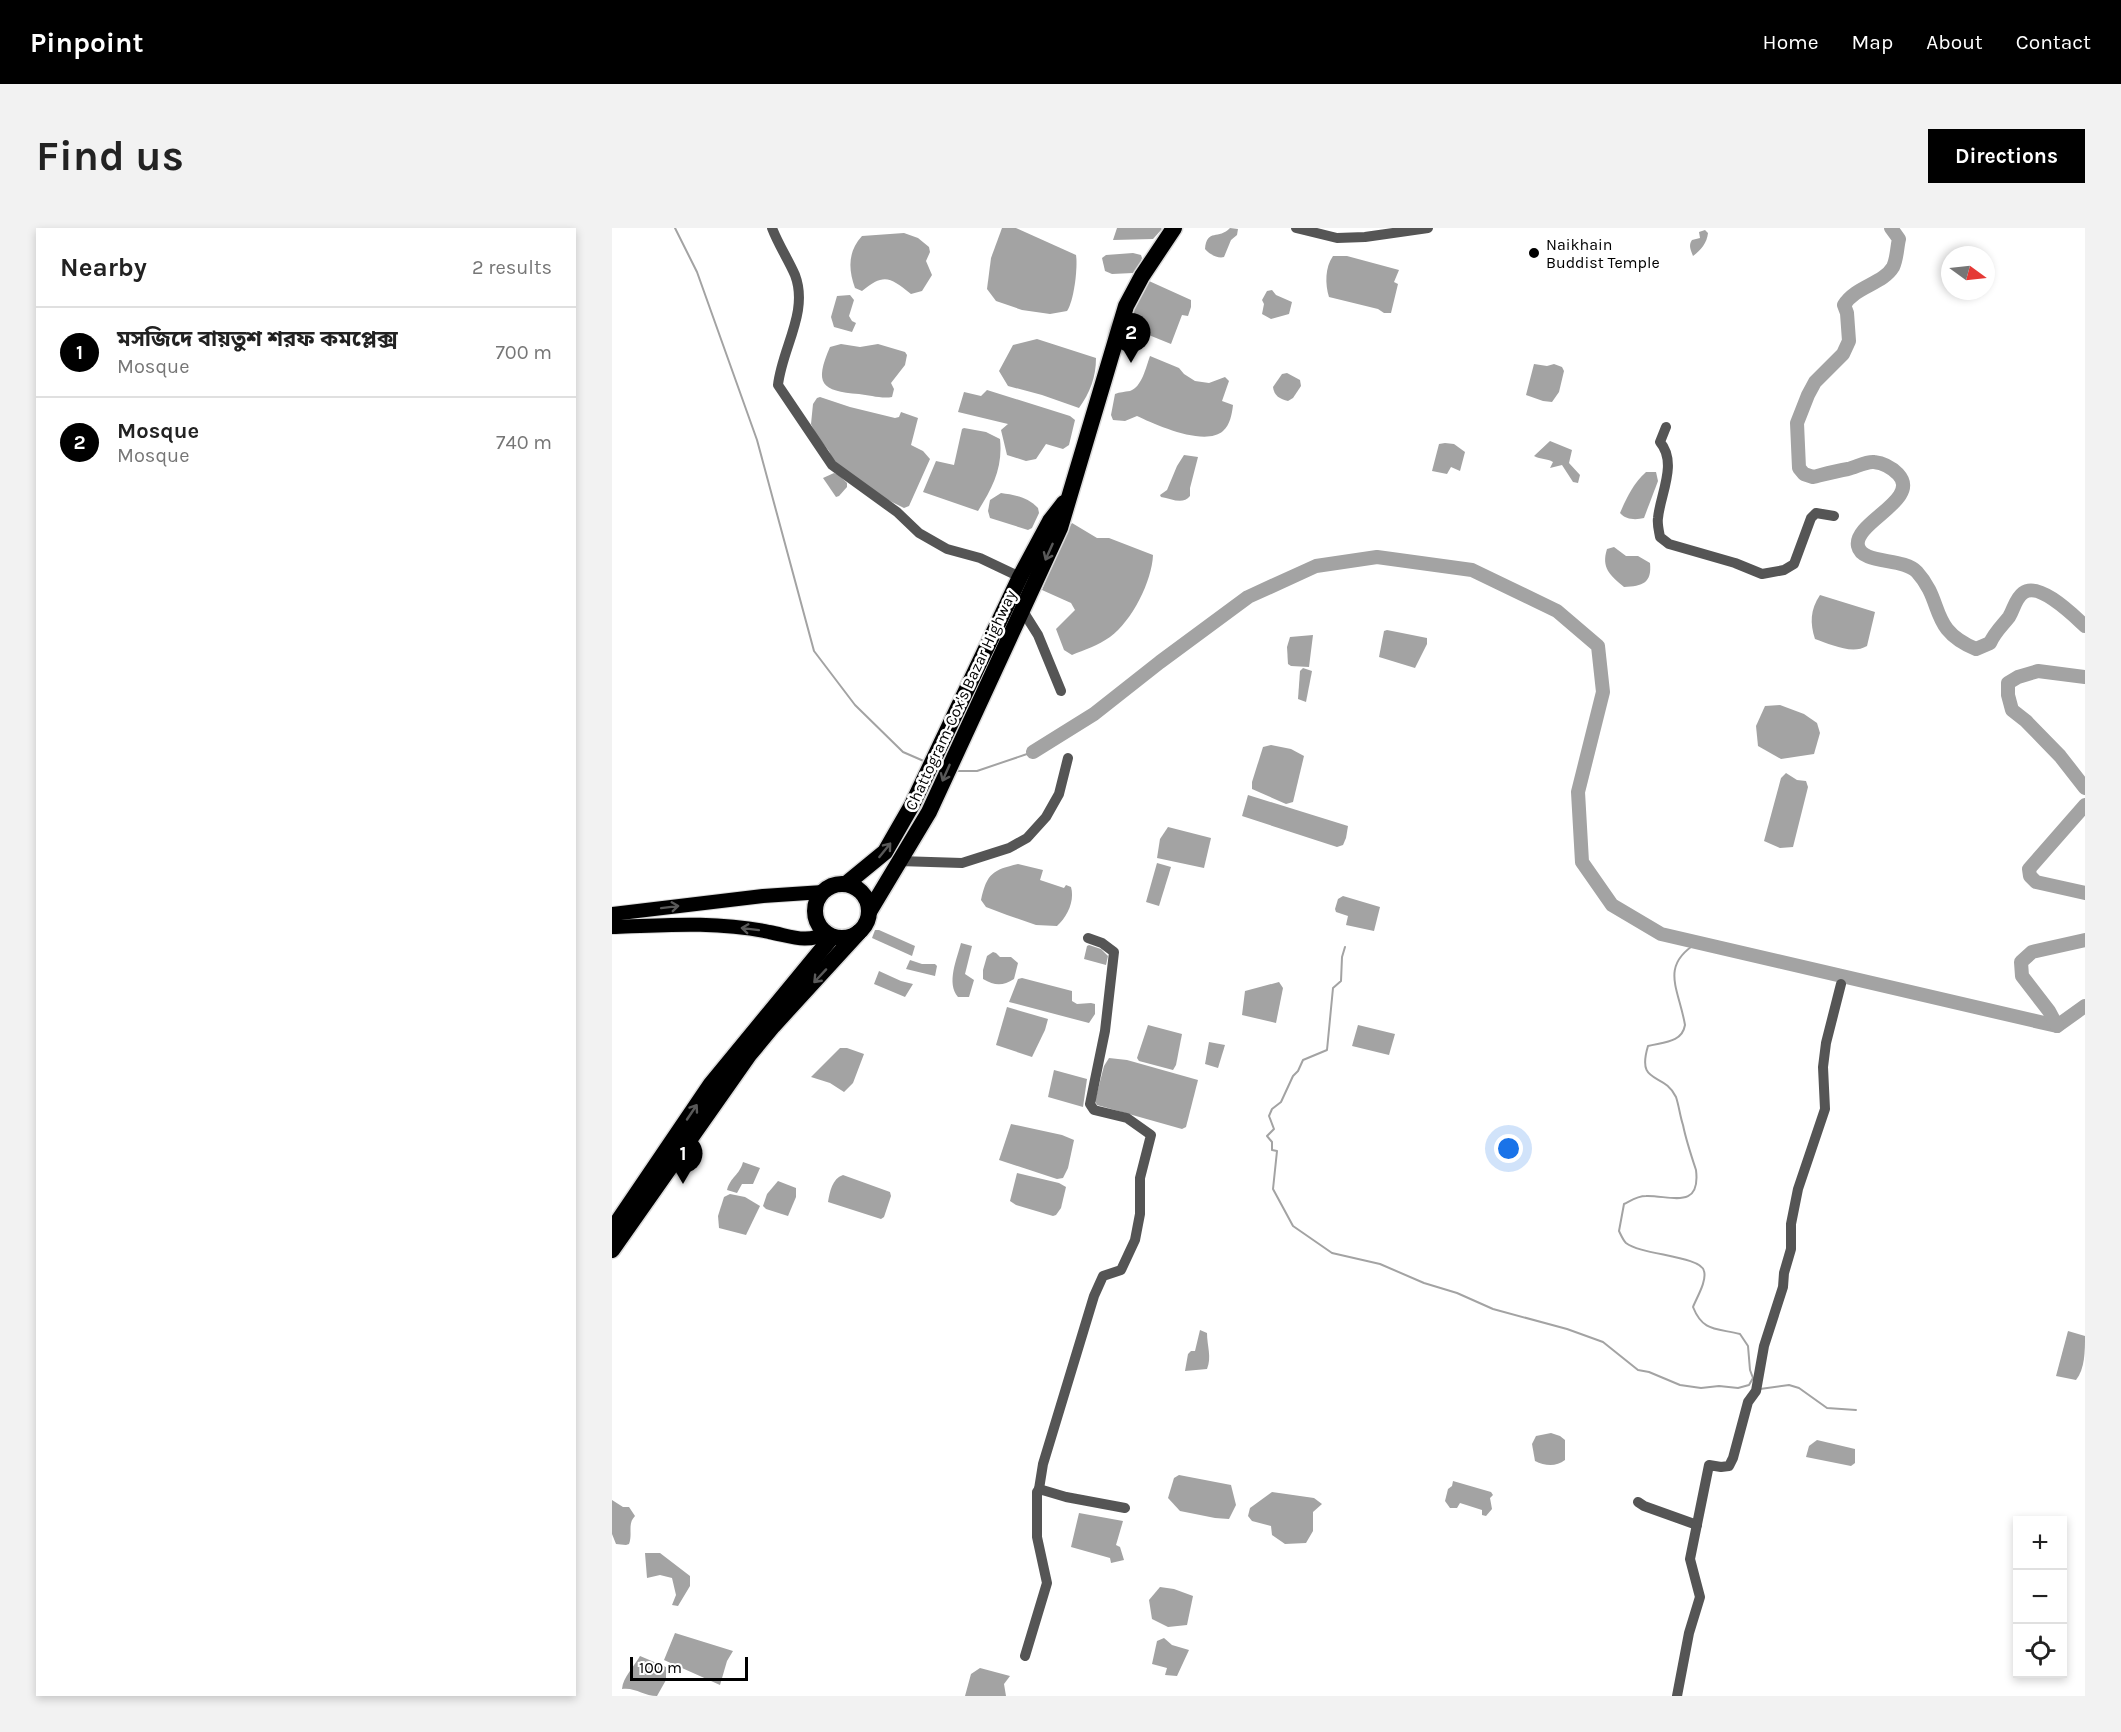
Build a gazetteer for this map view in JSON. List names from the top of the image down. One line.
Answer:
{"streets":{"highway":["Chattogram-Cox's Bazar Highway"]},"places":["Naikhain Buddist Temple"],"scale_bar":"100 m","north":"right","page":{"header":"Pinpoint","nav":["Home","Map","About","Contact"],"buttons":"Directions","title":"Find us","heading":["Nearby","2 results"],"list":[{"mark":"1","name":"মসজিদে বায়তুশ শরফ কমপ্লেক্স","note":"Mosque","value":"700 m"},{"mark":"2","name":"Mosque","note":"Mosque","value":"740 m"}],"pins":["2","1"],"map_buttons":["+","−"],"scale":"100 m"}}
